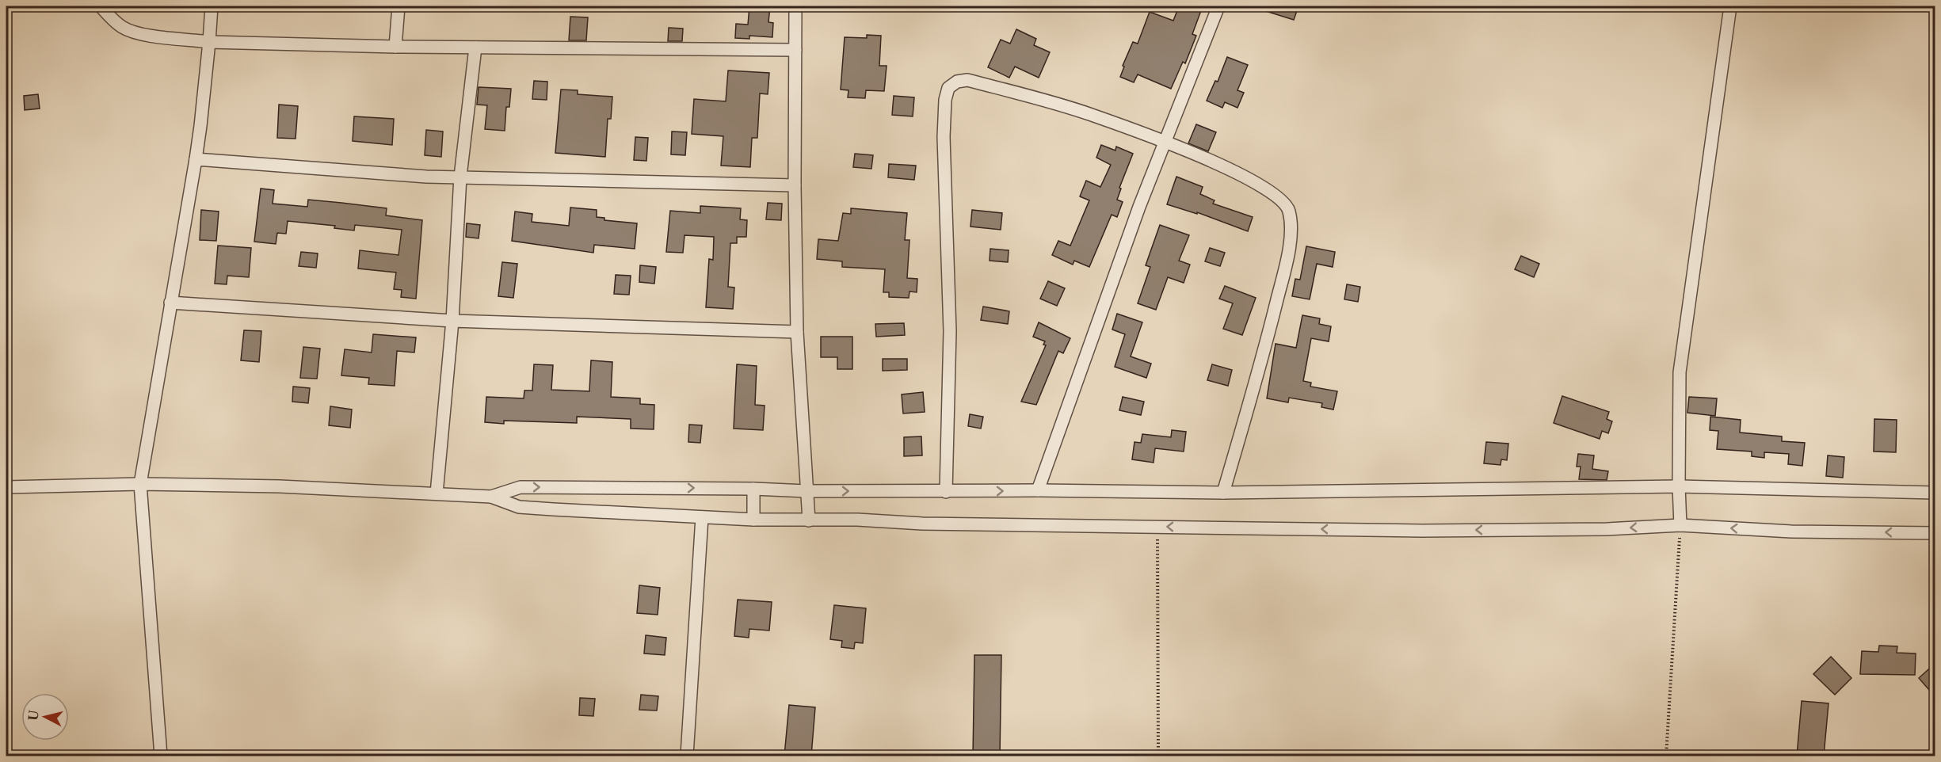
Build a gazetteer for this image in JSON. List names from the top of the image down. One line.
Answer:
{"north":"left"}
